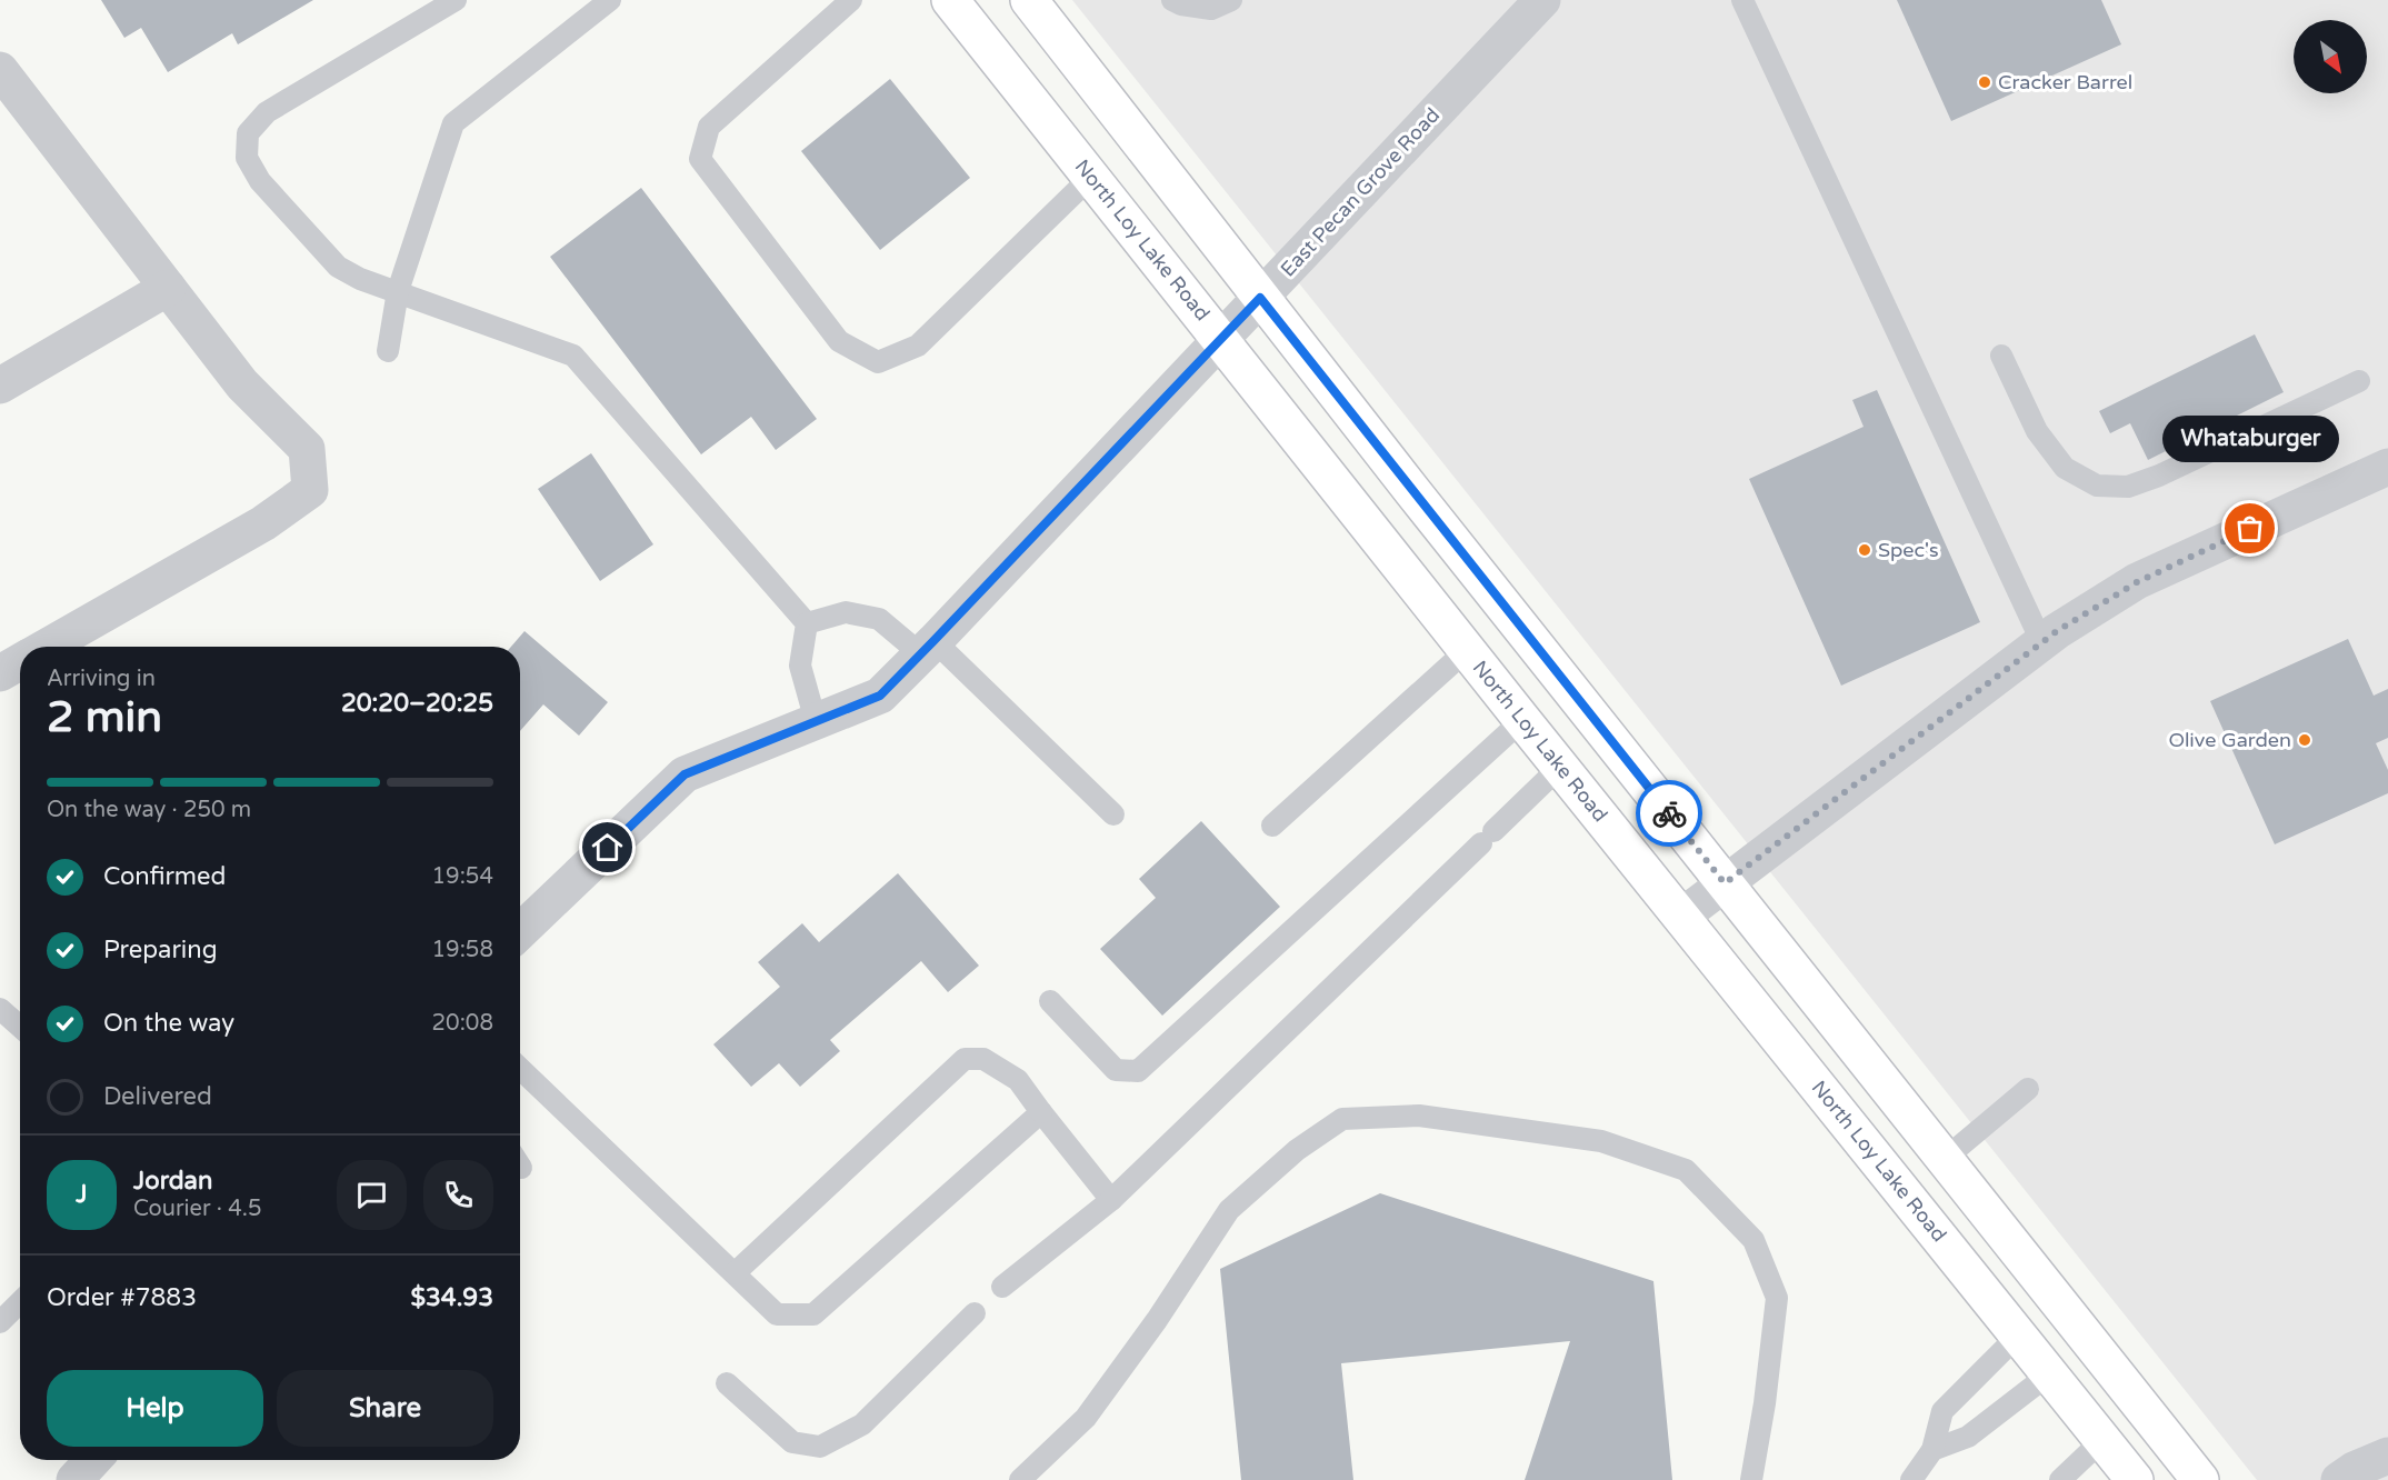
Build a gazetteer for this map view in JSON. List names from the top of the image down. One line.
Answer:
{"streets":{"main road":["North Loy Lake Road"],"street":["East Pecan Grove Road"]},"crossings":[["East Pecan Grove Road","North Loy Lake Road"]],"places":["Cracker Barrel","Whataburger","Spec's","Olive Garden"],"north":"bottom right","page":{"bubble":"Whataburger","heading":["2 min","Arriving in","20:20–20:25"],"panel":["Jordan","Courier · 4.5","Order #7883","$34.93"],"bar":"On the way · 250 m","list":[["Confirmed","19:54"],["Preparing","19:58"],["On the way","20:08"],"Delivered"],"round":"J","buttons":["Help","Share"]}}
